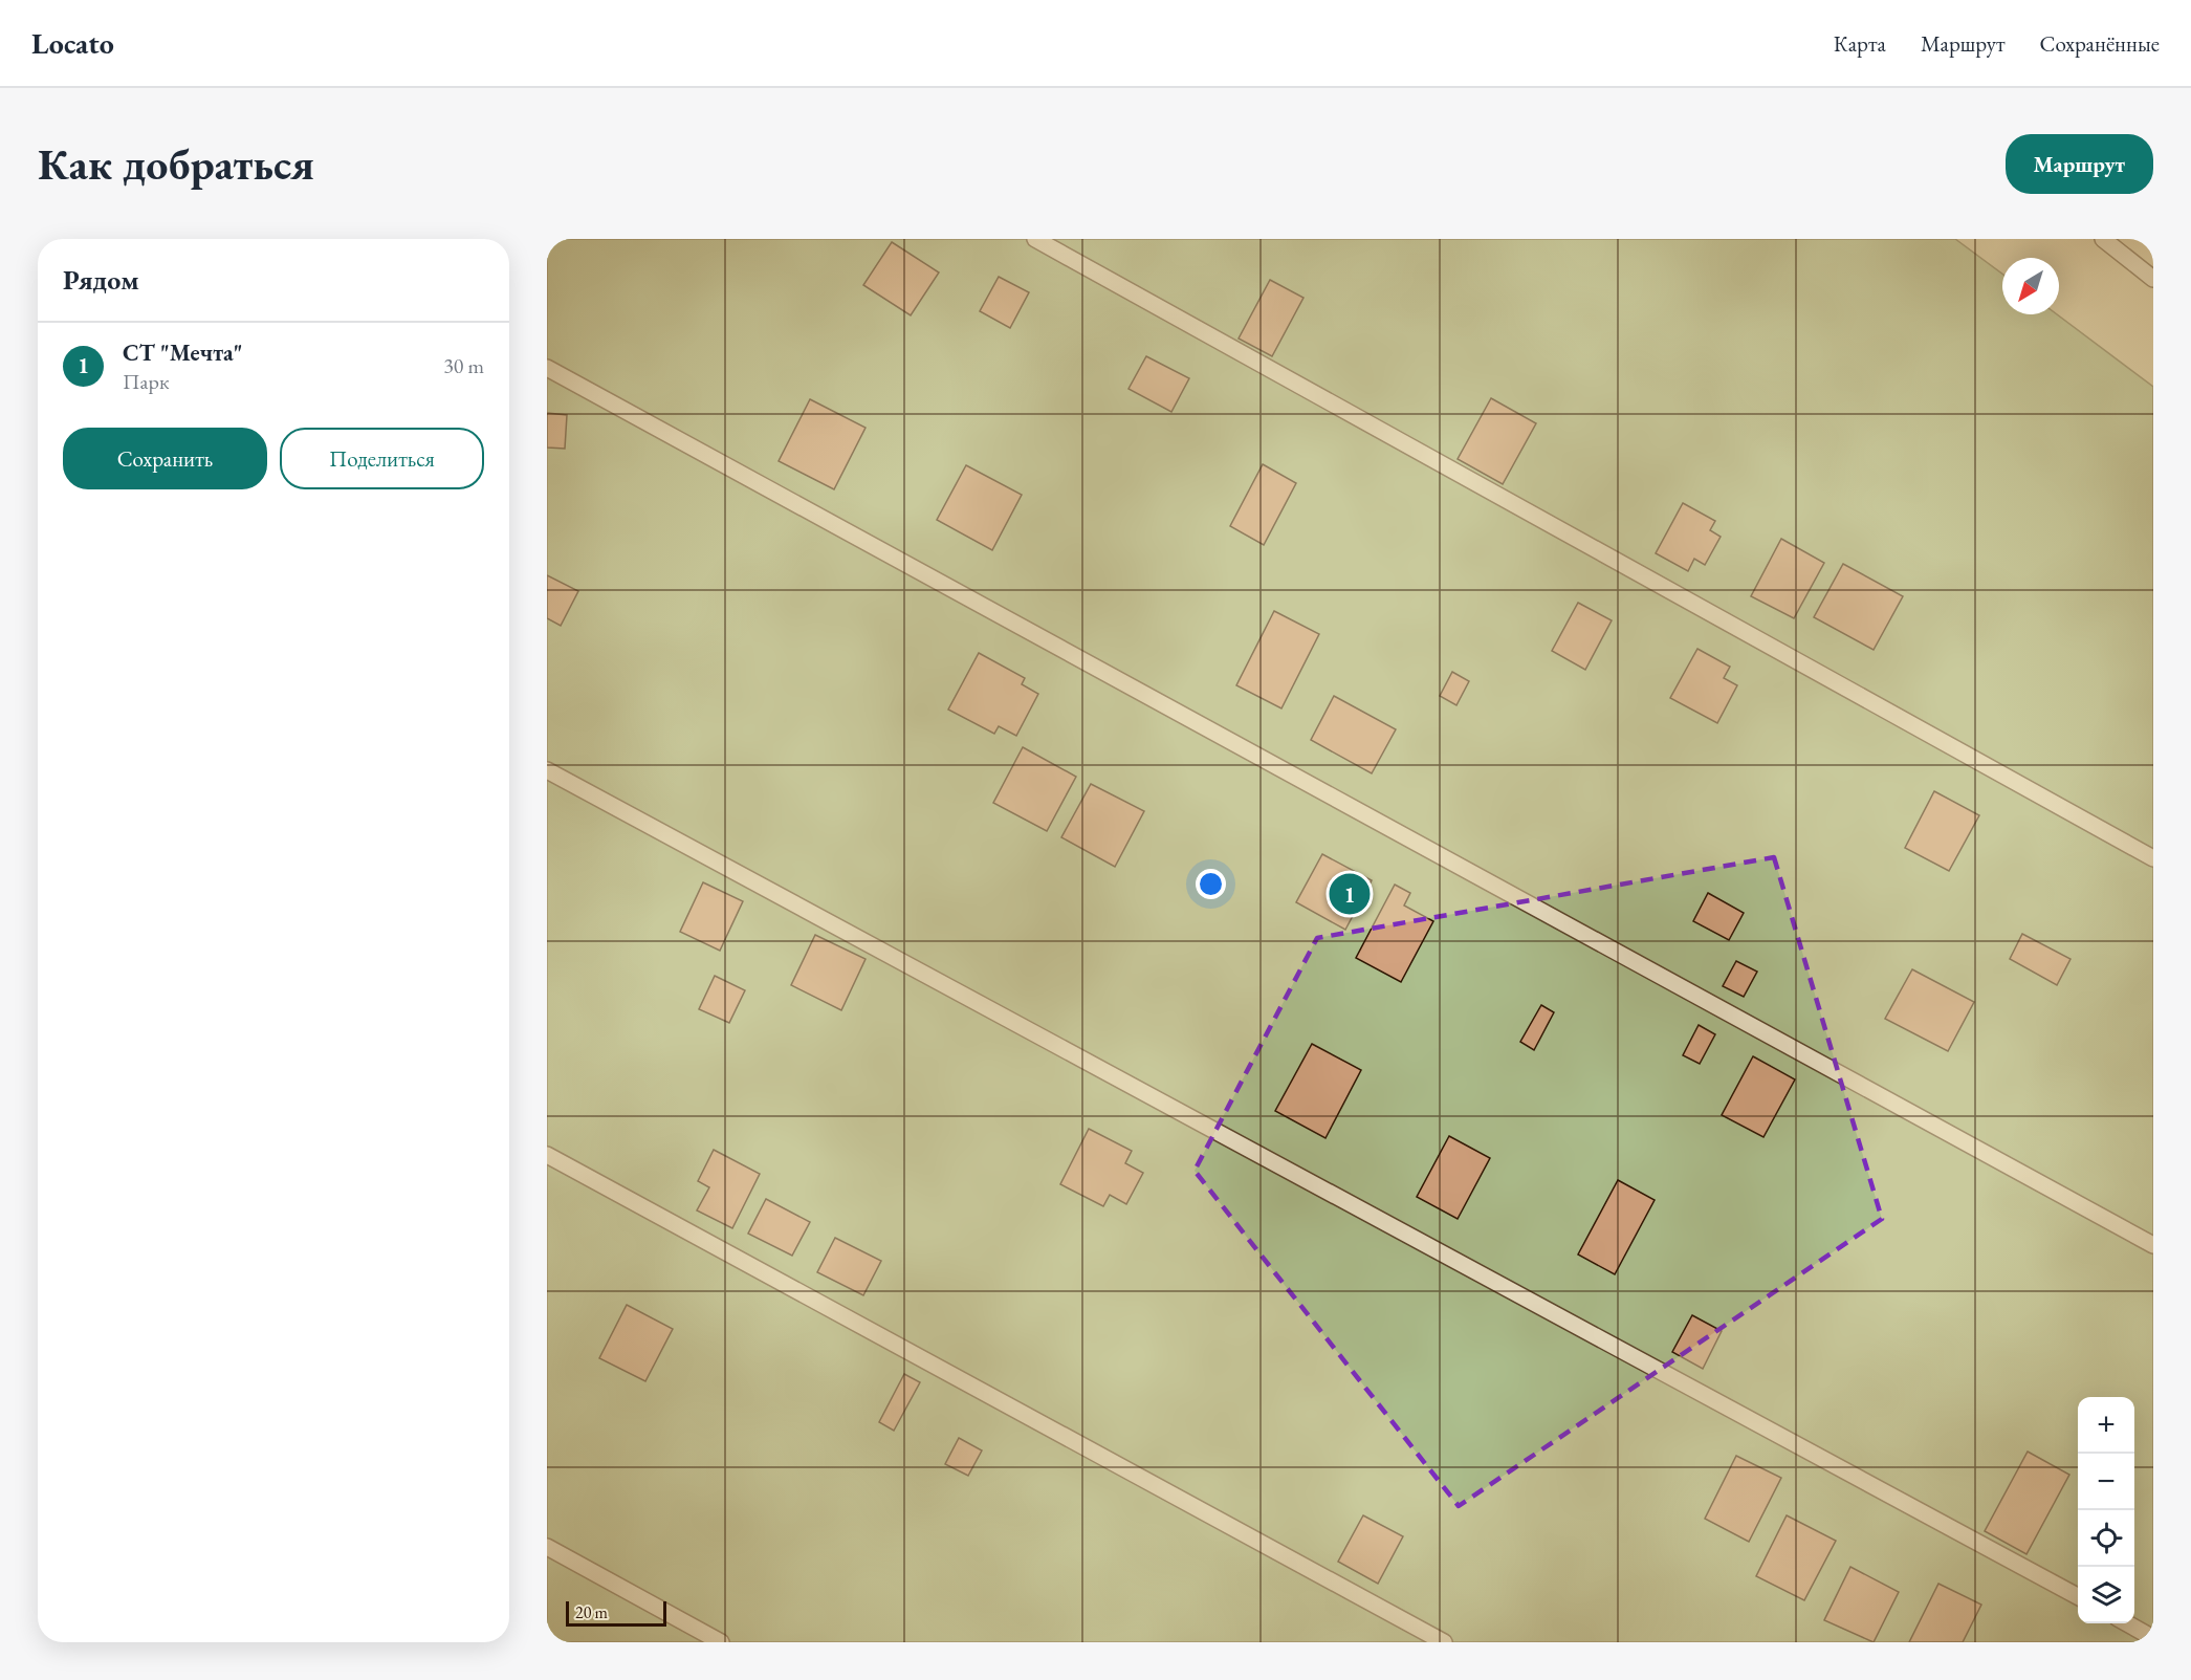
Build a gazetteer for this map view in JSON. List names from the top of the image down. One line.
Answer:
{"scale_bar":"20 m","north":"bottom left","page":{"header":"Locato","nav":["Карта","Маршрут","Сохранённые"],"buttons":["Маршрут",["Сохранить","Поделиться"]],"title":"Как добраться","heading":"Рядом","list":[{"mark":"1","name":"СТ \"Мечта\"","note":"Парк","value":"30 m"}],"pins":"1","map_buttons":["+","−"],"scale":"20 m"}}
